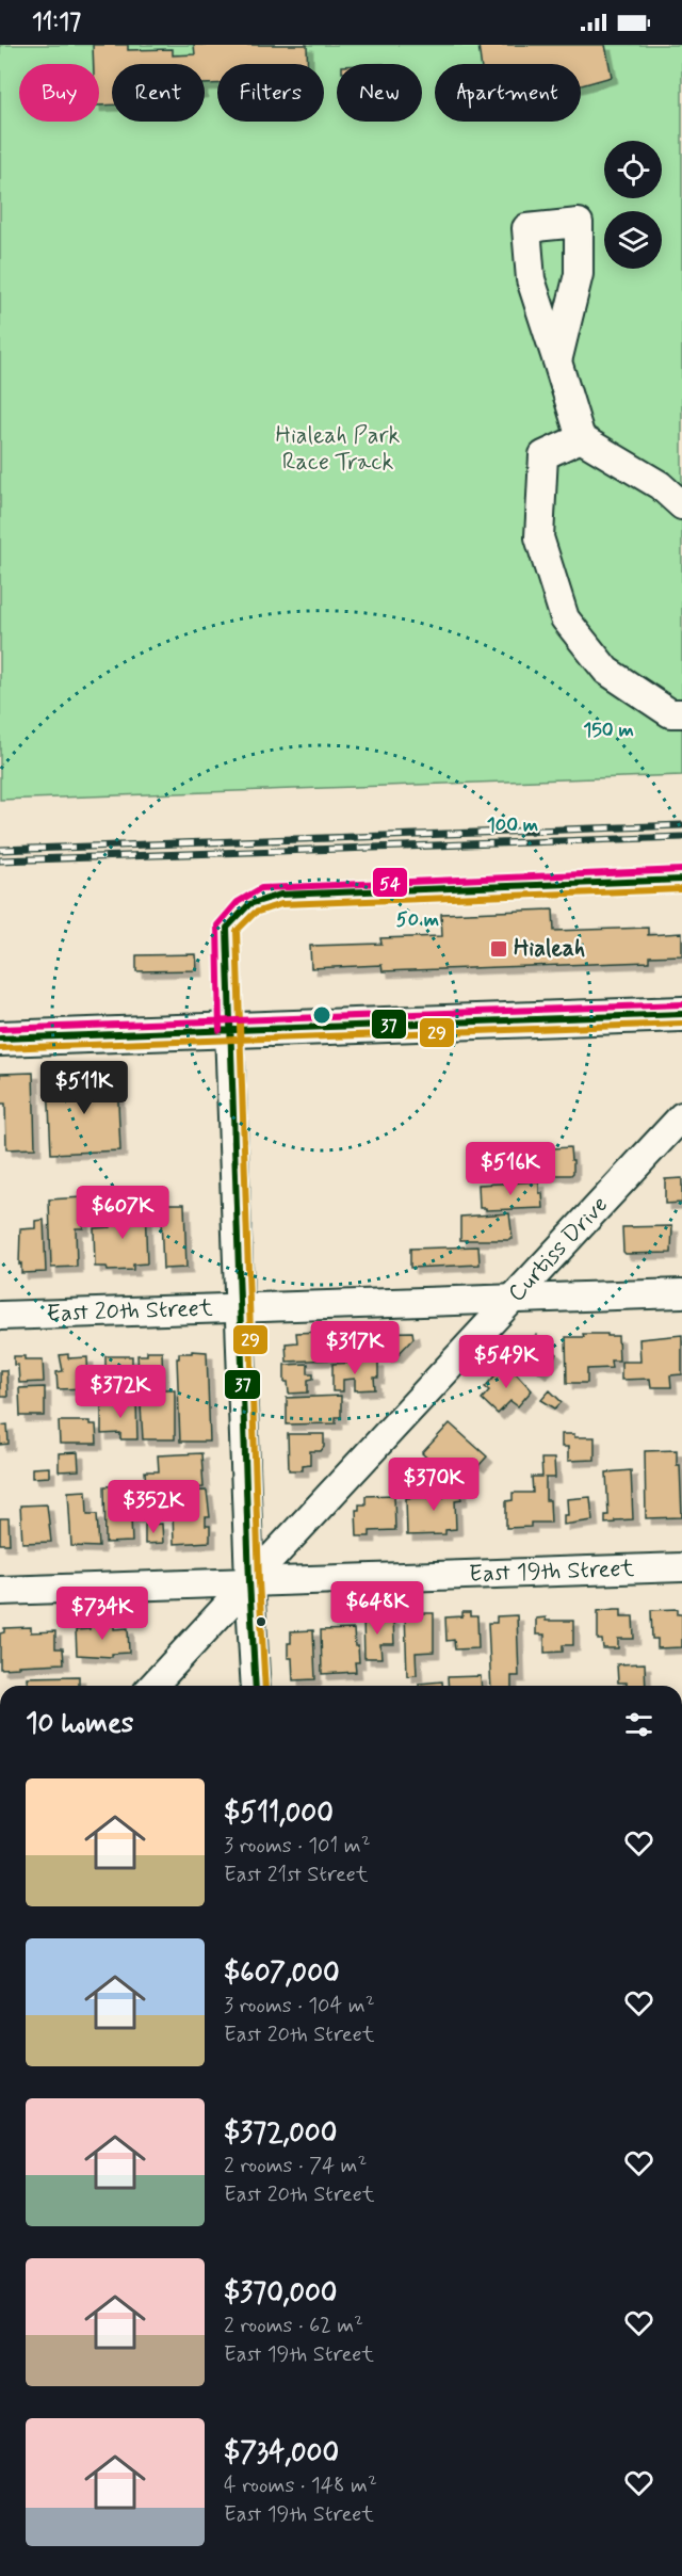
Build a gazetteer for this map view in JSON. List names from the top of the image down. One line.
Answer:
{"streets":{"street":["Curtiss Drive","East 20th Street","East 19th Street"]},"crossings":[["Curtiss Drive","East 20th Street"],["Curtiss Drive","East 19th Street"]],"parks":["Hialeah Park Race Track"],"places":{"transit":["Hialeah"]},"lines":["transit line 54","transit line 37","transit line 29"],"page":{"status":"11:17","chip":["Buy","Rent","Filters","New","Apartment"],"price":["$511K","$516K","$607K","$317K","$549K","$372K","$370K","$352K","$648K","$734K"],"heading":"10 homes","list":[{"name":"$511,000","note":"3 rooms · 101 m² · East 21st Street"},{"name":"$607,000","note":"3 rooms · 104 m² · East 20th Street"},{"name":"$372,000","note":"2 rooms · 74 m² · East 20th Street"},{"name":"$370,000","note":"2 rooms · 62 m² · East 19th Street"},{"name":"$734,000","note":"4 rooms · 148 m² · East 19th Street"}]},"rings":["150 m","100 m","50 m"]}
